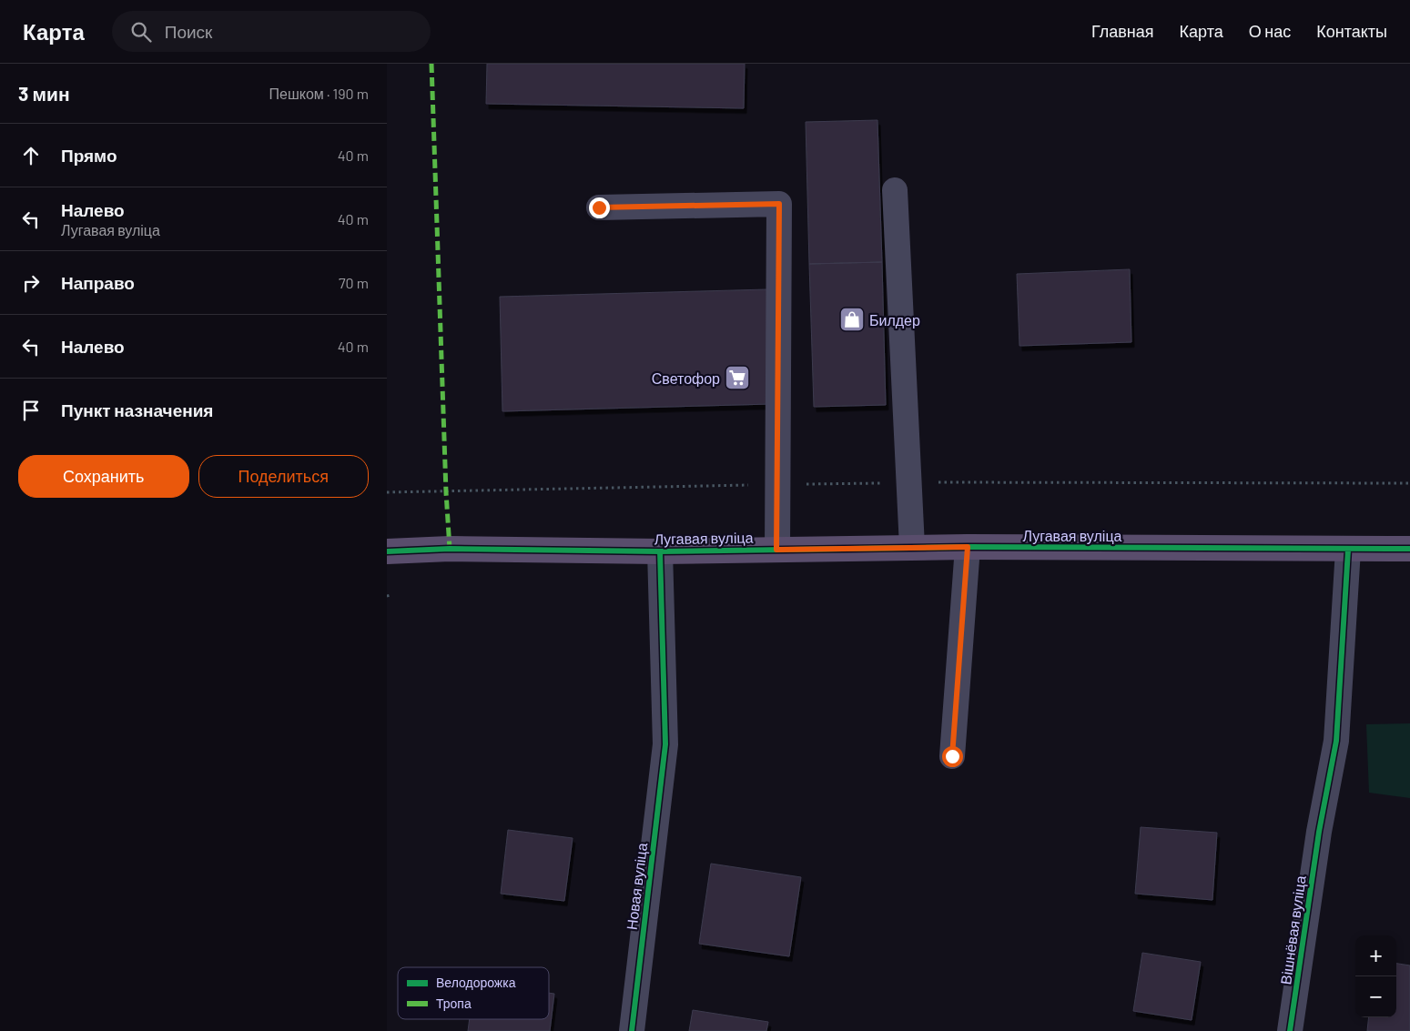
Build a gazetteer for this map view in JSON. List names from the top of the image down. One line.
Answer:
{"streets":{"main road":["Лугавая вуліца"],"street":["Новая вуліца","Вішнёвая вуліца"]},"crossings":[["Лугавая вуліца","Новая вуліца"],["Лугавая вуліца","Вішнёвая вуліца"]],"places":{"shop":["Билдер"],"supermarket":["Светофор"]},"legend":["Велодорожка","Тропа"],"page":{"header":"Карта","search":"Поиск","nav":["Главная","Карта","О нас","Контакты"],"heading":["3 мин","Пешком · 190 m"],"list":[["Прямо","40 m"],["Налево","Лугавая вуліца","40 m"],["Направо","70 m"],["Налево","40 m"],"Пункт назначения"],"buttons":["Сохранить","Поделиться"],"map_buttons":["+","−"]}}
